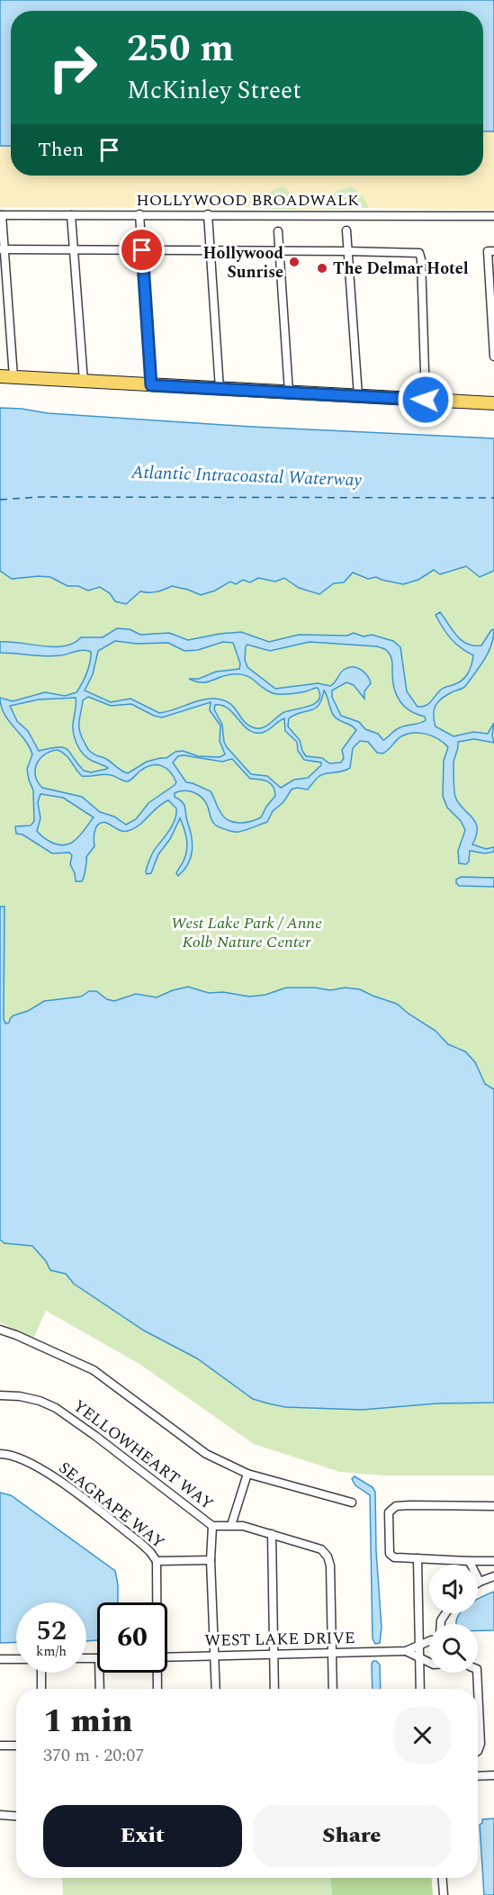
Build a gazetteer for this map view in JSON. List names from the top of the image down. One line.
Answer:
{"streets":{"street":["HOLLYWOOD BROADWALK","YELLOWHEART WAY","SEAGRAPE WAY","WEST LAKE DRIVE"]},"crossings":[["YELLOWHEART WAY","WEST LAKE DRIVE"]],"water":["Atlantic Intracoastal Waterway"],"parks":["West Lake Park / Anne Kolb Nature Center"],"places":["Hollywood Sunrise","The Delmar Hotel"],"page":{"turn":["250 m","McKinley Street"],"then":"Then","speed":"52 km/h","limit":"60","heading":["1 min","370 m · 20:07"],"buttons":["Exit","Share"]}}
